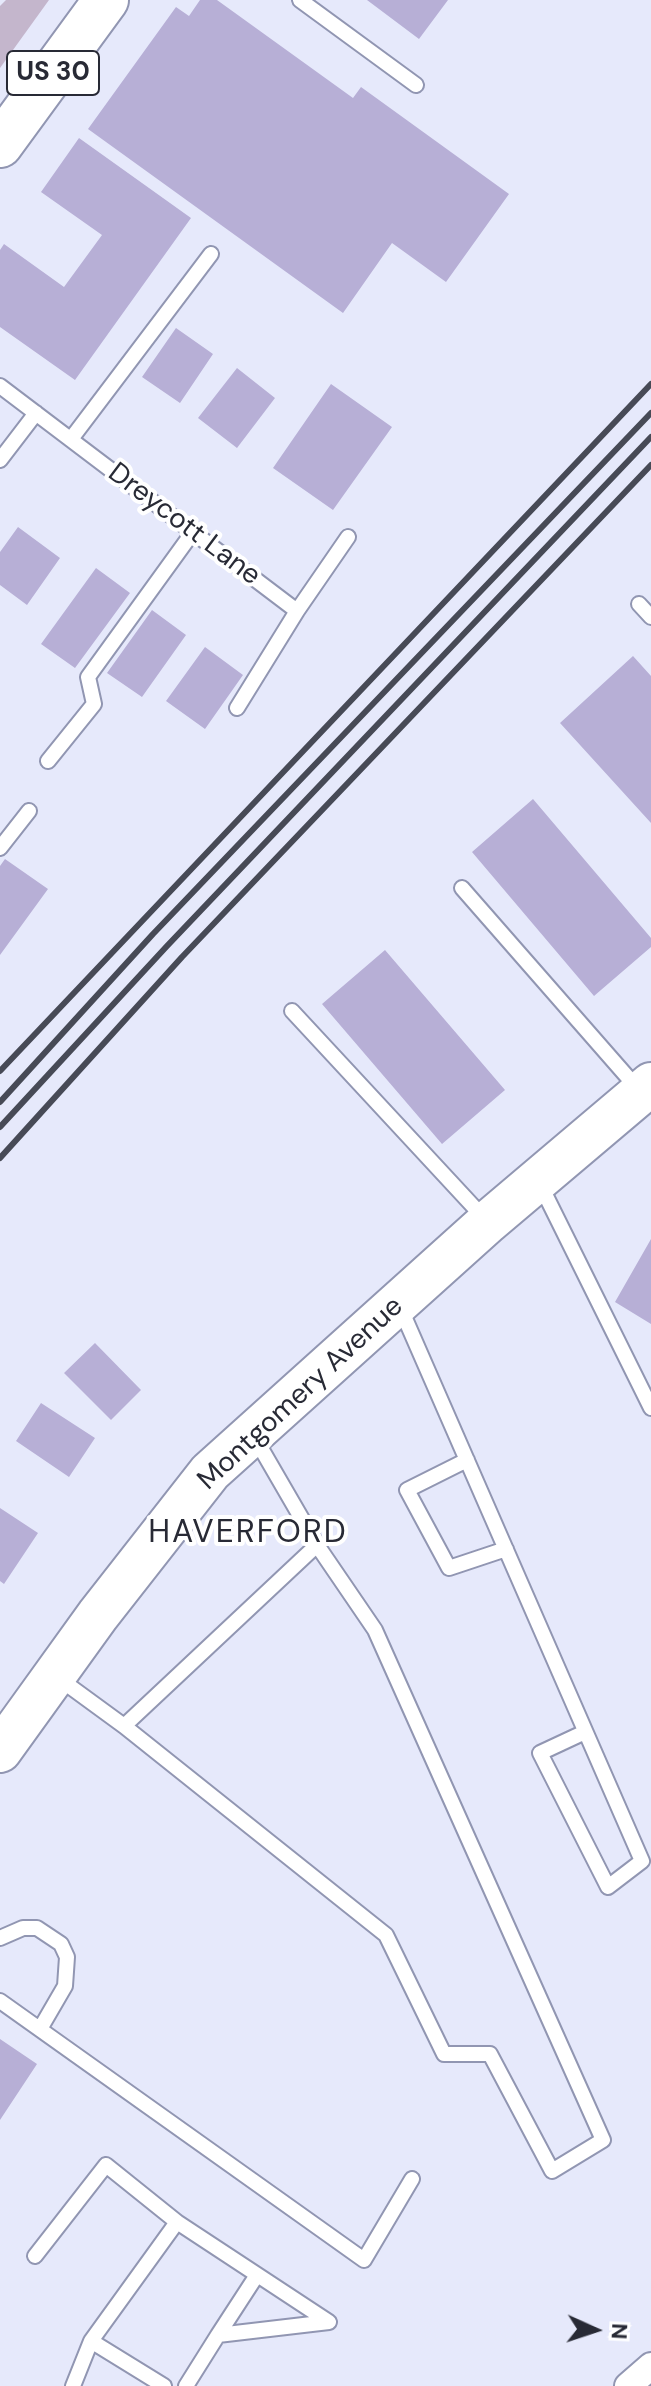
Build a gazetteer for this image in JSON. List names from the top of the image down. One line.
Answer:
{"streets":{"highway":["US 30"],"main road":["Montgomery Avenue"],"lane":["Dreycott Lane"]},"districts":["HAVERFORD"],"north":"right"}
